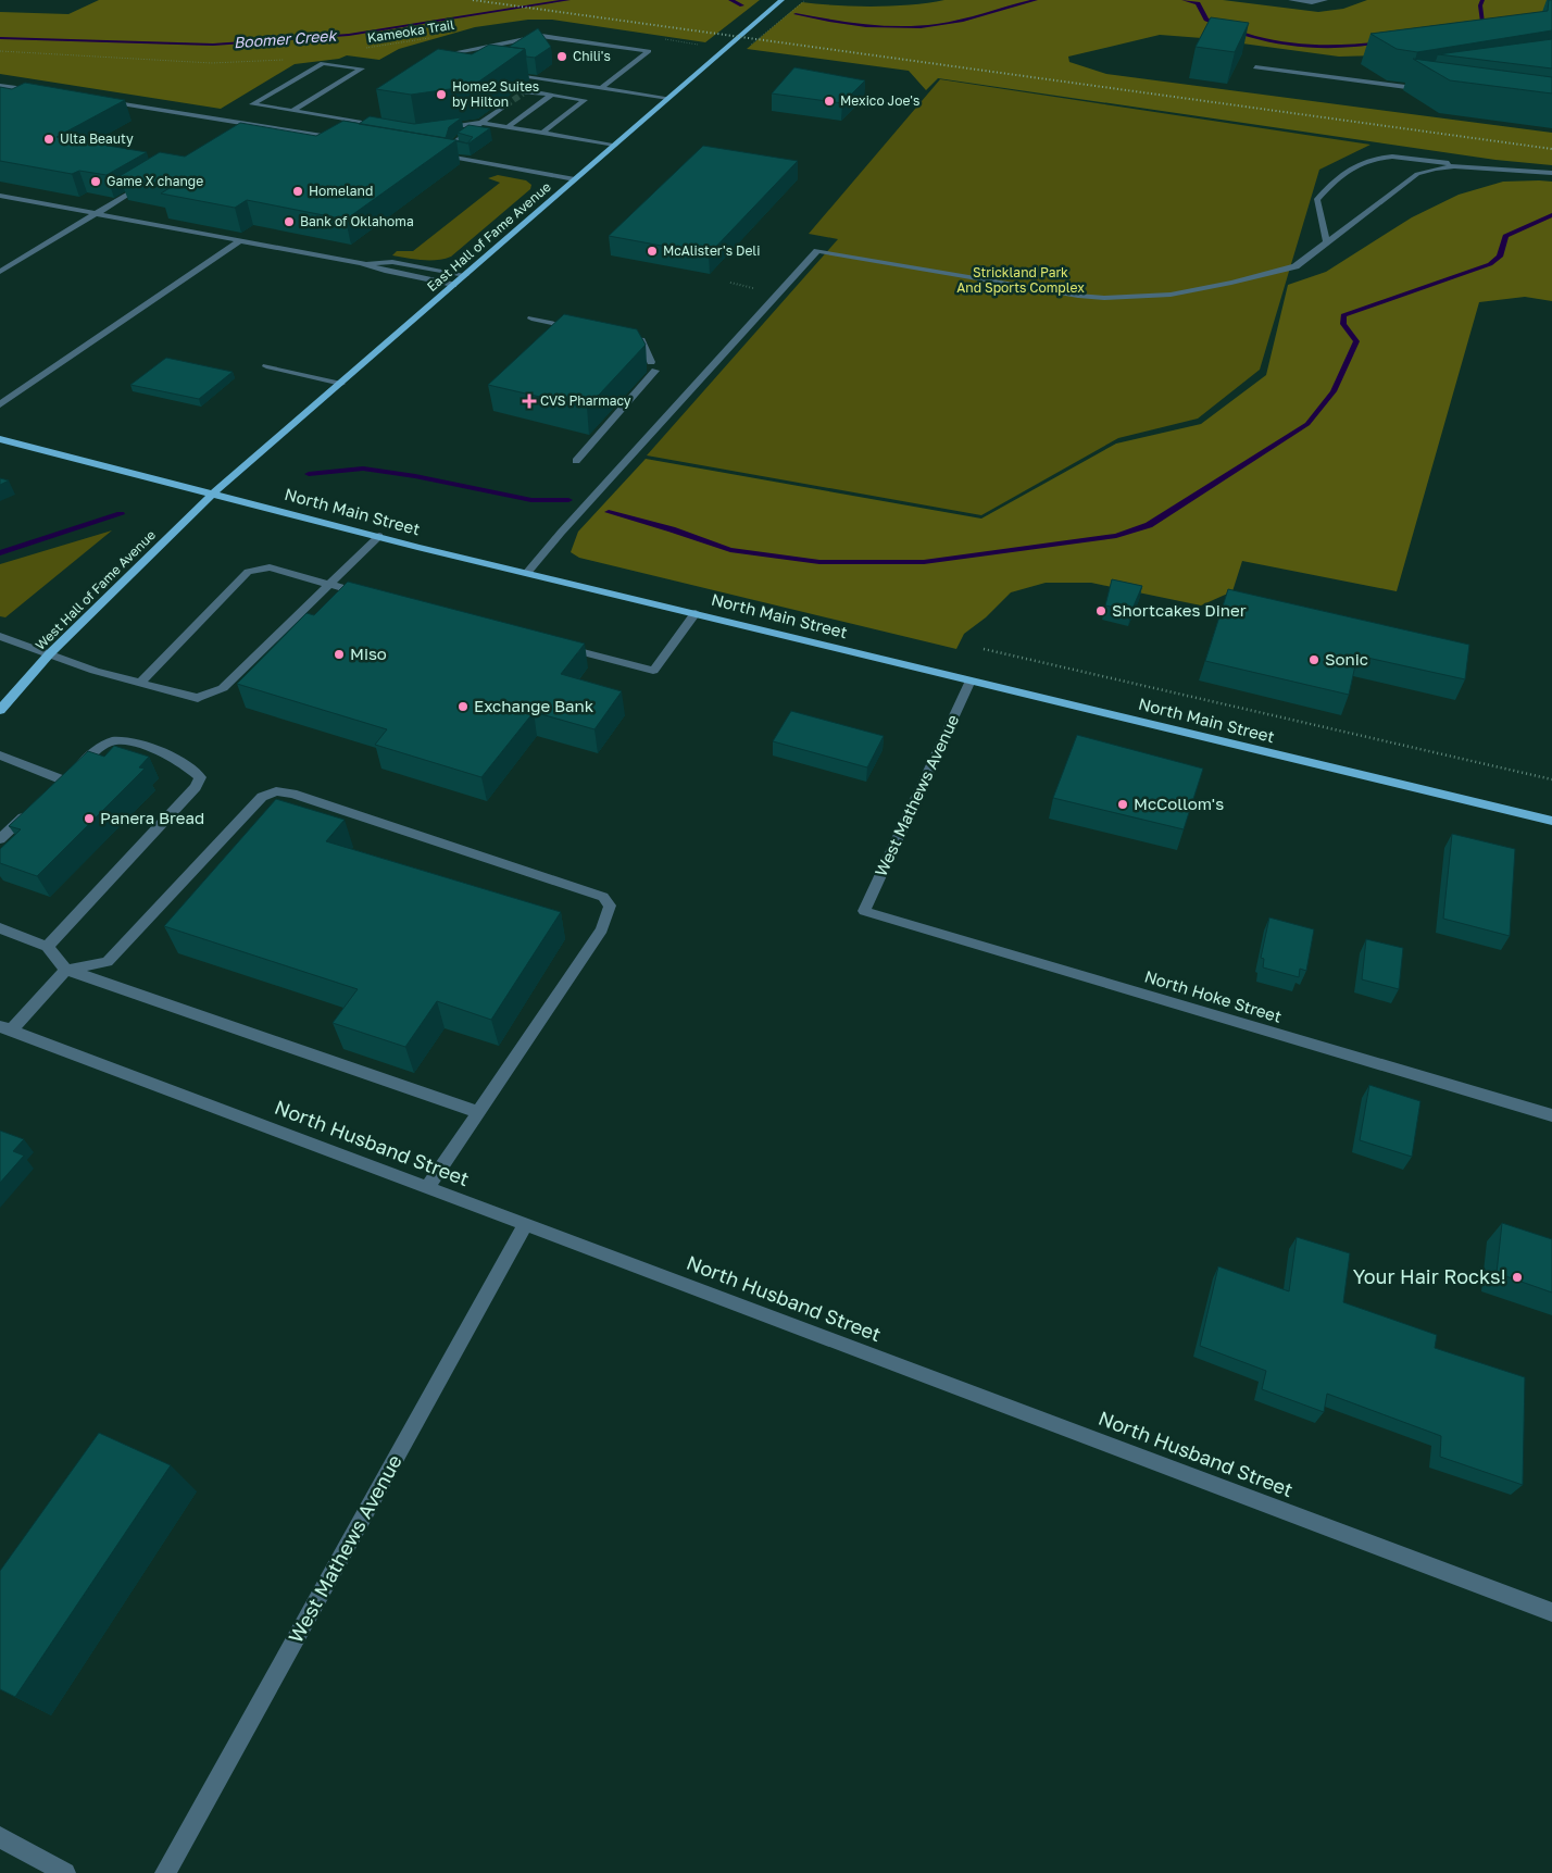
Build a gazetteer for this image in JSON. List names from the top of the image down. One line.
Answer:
{"streets":{"main road":["East Hall of Fame Avenue","North Main Street","West Hall of Fame Avenue"],"street":["West Mathews Avenue","North Hoke Street","North Husband Street"],"path":["Kameoka Trail"]},"crossings":[["East Hall of Fame Avenue","North Main Street"],["East Hall of Fame Avenue","West Hall of Fame Avenue"],["North Main Street","West Hall of Fame Avenue"],["North Main Street","West Mathews Avenue"],["West Mathews Avenue","North Hoke Street"],["West Mathews Avenue","North Husband Street"]],"water":["Boomer Creek"],"parks":["Strickland Park And Sports Complex"],"places":{"other":["Chili's","Home2 Suites by Hilton","Mexico Joe's","Ulta Beauty","Game X change","Homeland","Bank of Oklahoma","McAlister's Deli","Shortcakes Diner","Miso","Sonic","Exchange Bank","McCollom's","Panera Bread","Your Hair Rocks!"],"health":["CVS Pharmacy"]}}
